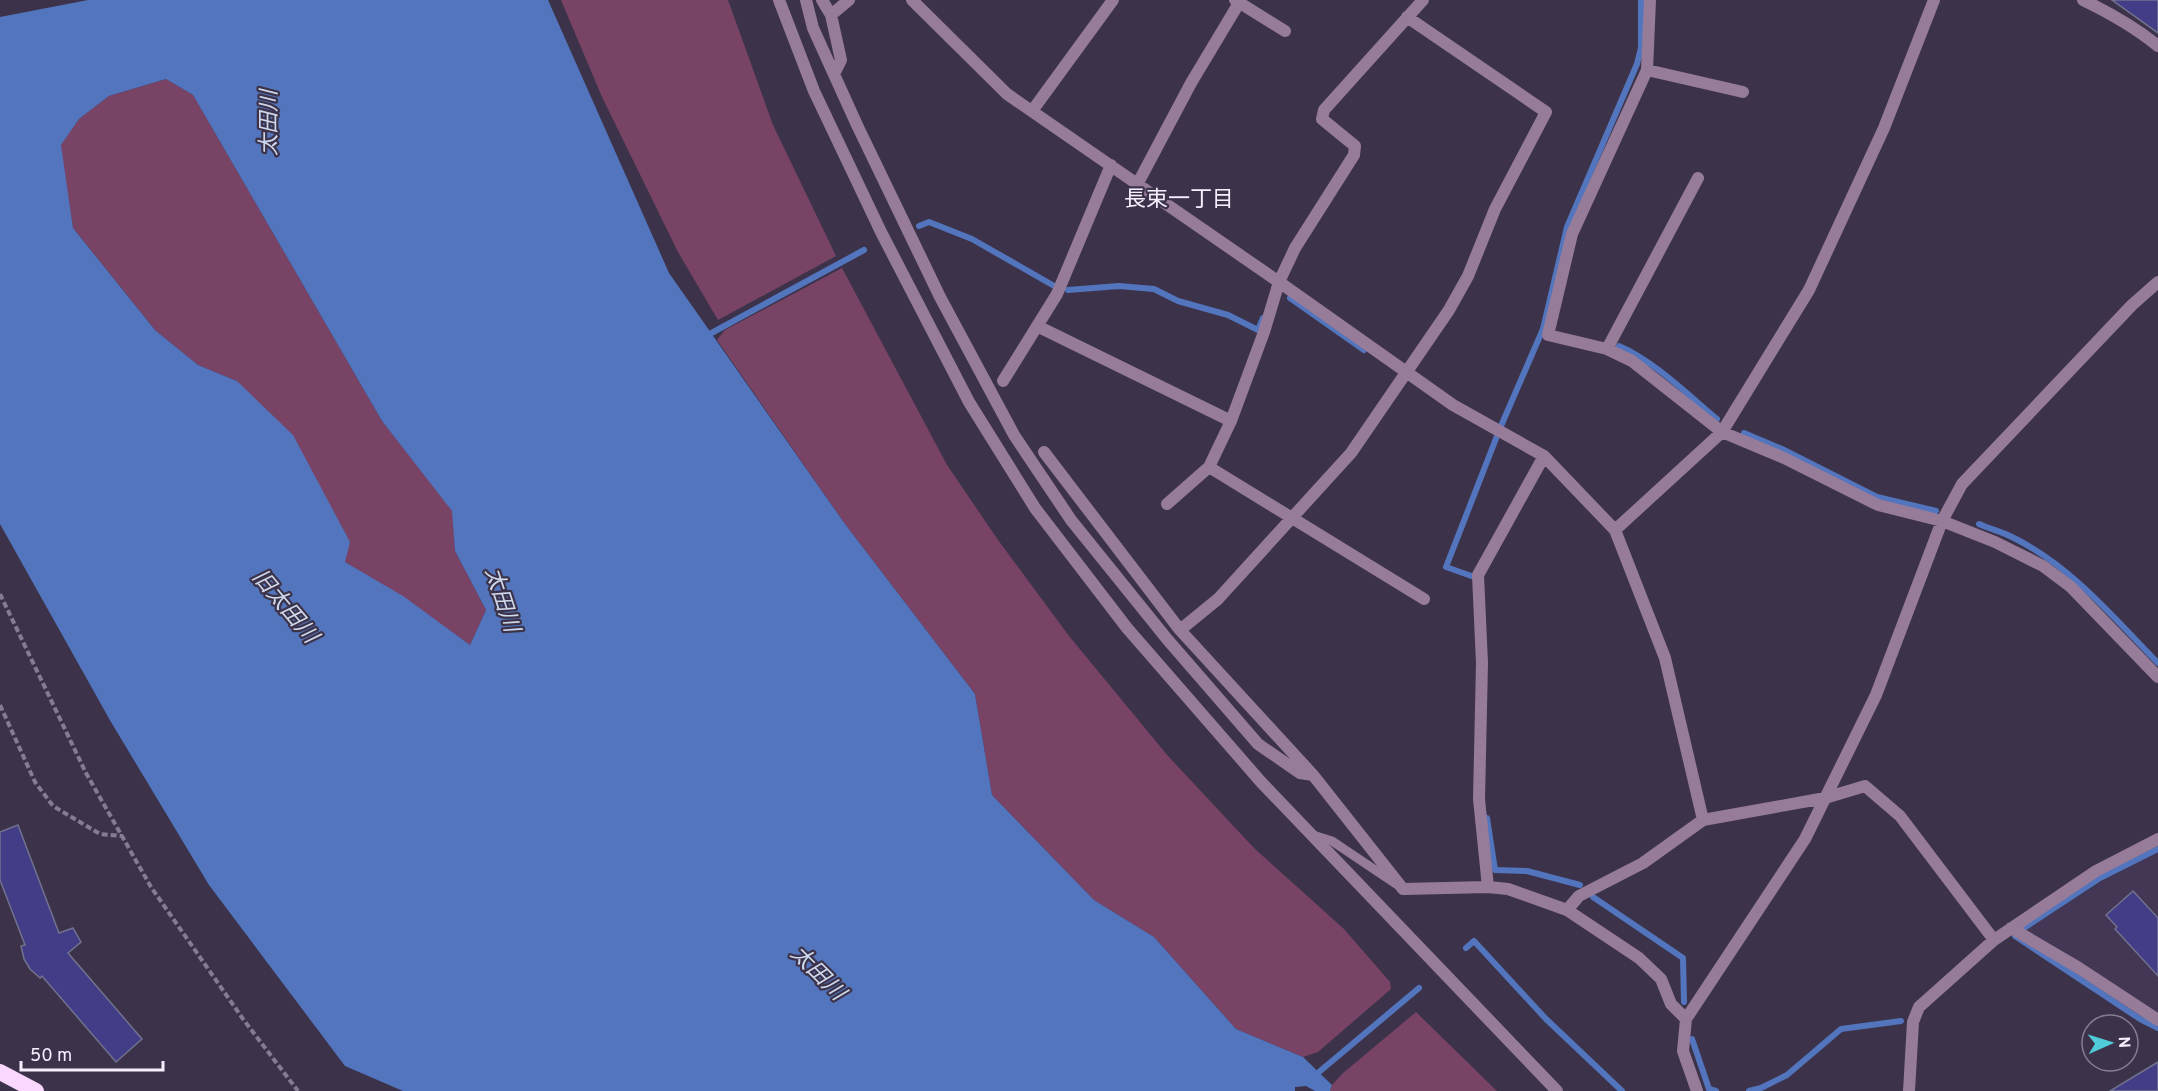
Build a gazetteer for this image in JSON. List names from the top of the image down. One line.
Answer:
{"districts":["長束一丁目"],"water":["太田川","旧太田川"],"scale_bar":"50 m","north":"right"}
